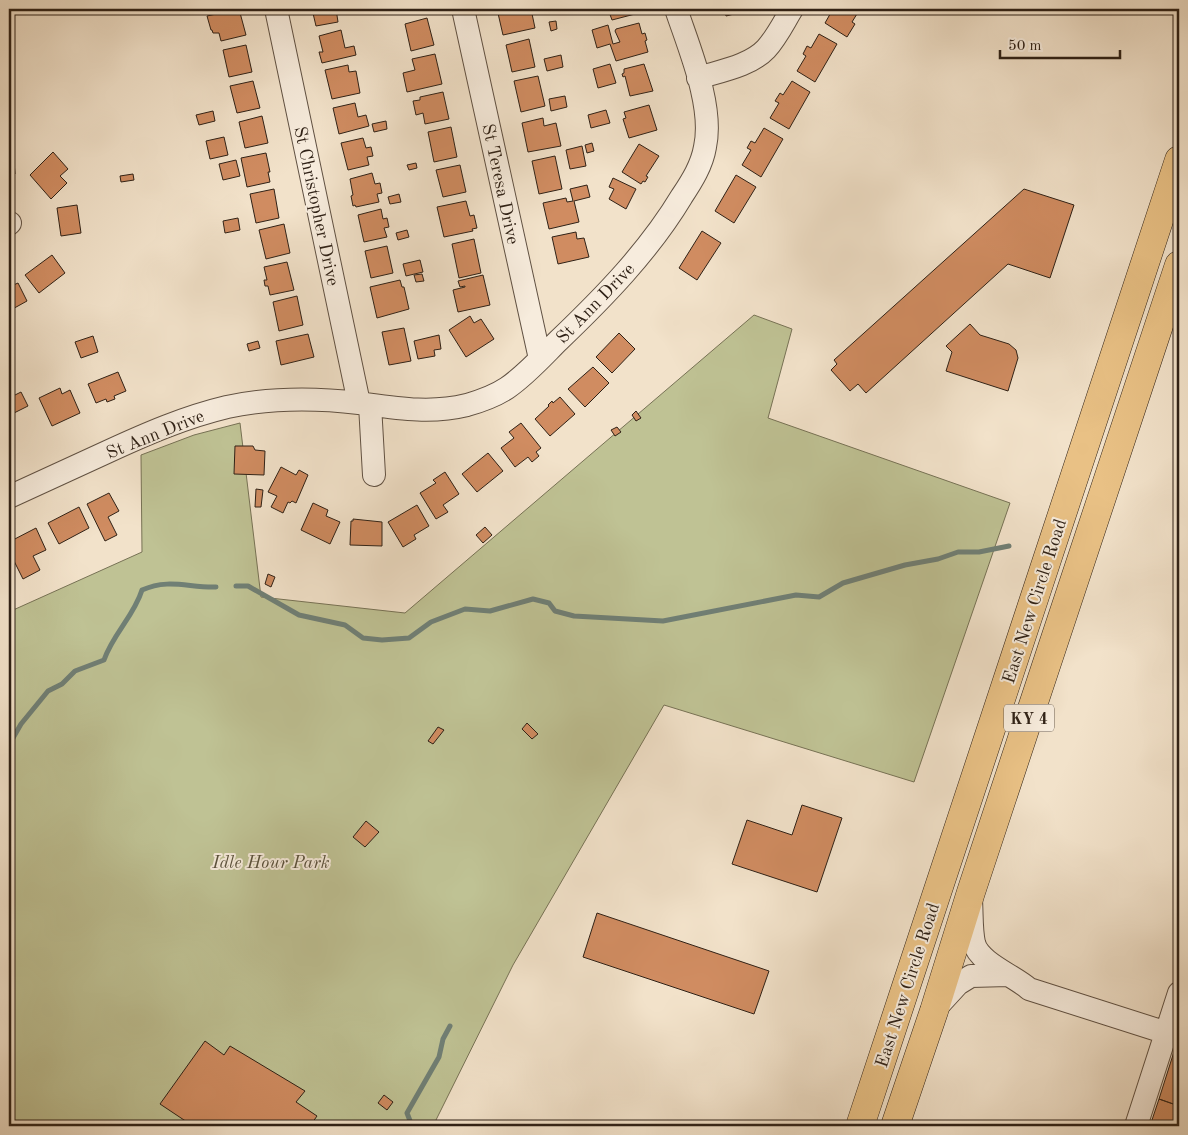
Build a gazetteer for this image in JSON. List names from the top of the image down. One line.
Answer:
{"streets":{"highway":["East New Circle Road","KY 4"],"street":["St Teresa Drive","St Christopher Drive","St Ann Drive"]},"crossings":[["St Teresa Drive","St Ann Drive"],["St Christopher Drive","St Ann Drive"]],"parks":["Idle Hour Park"],"scale_bar":"50 m"}
